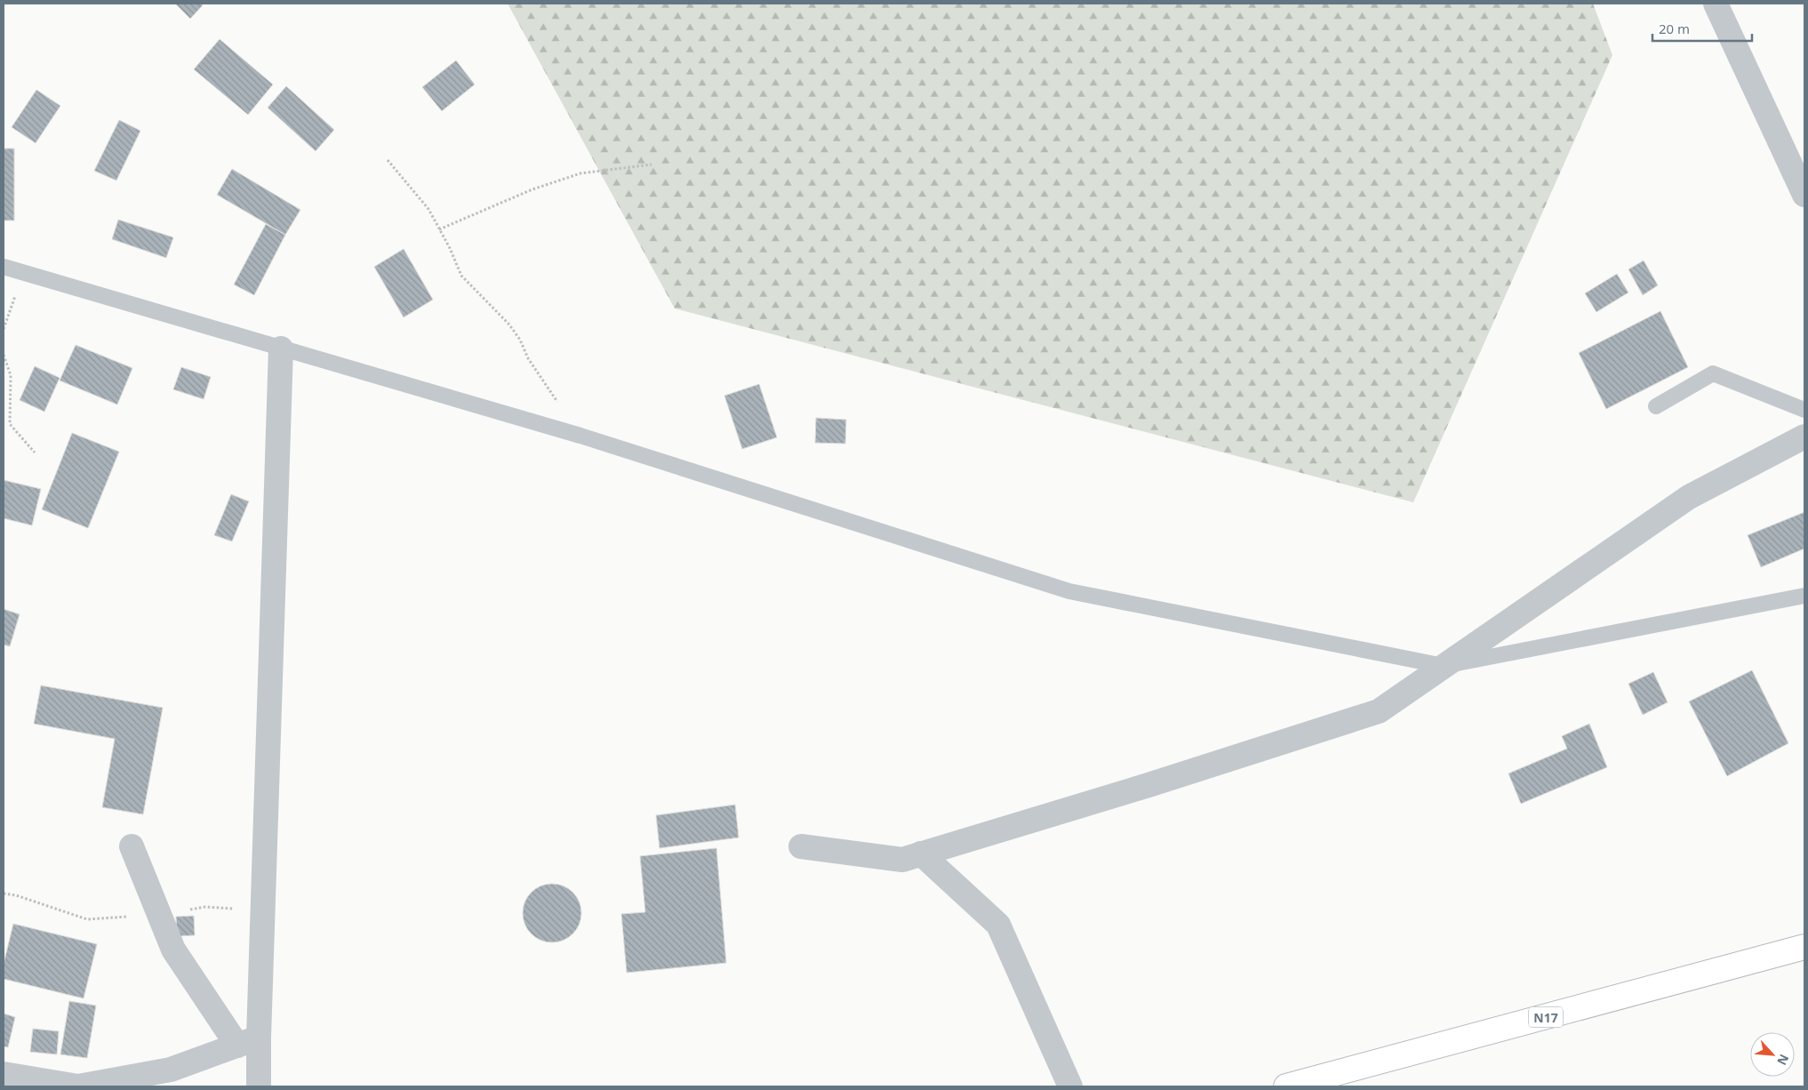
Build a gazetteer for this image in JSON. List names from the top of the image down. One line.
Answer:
{"streets":{"main road":["N17"]},"scale_bar":"20 m","north":"bottom right"}
